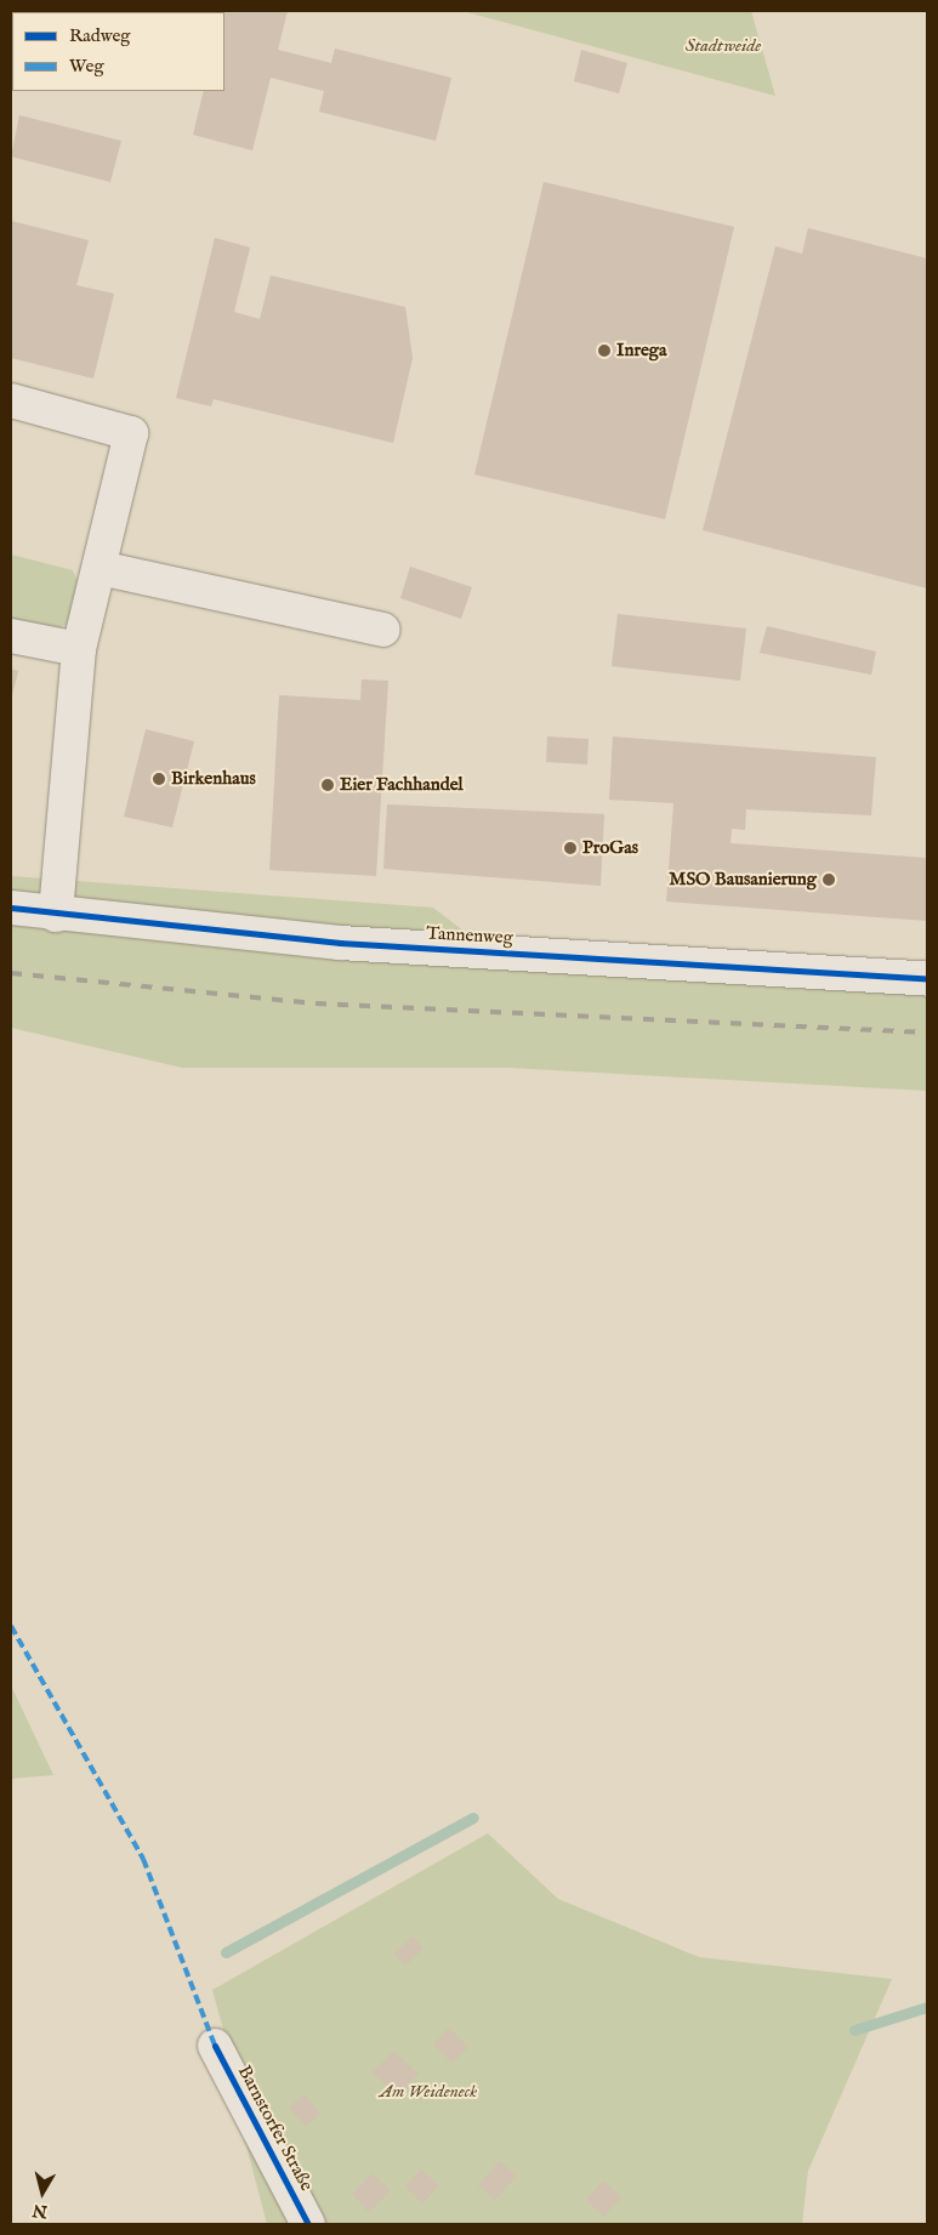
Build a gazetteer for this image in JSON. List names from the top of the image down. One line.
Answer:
{"streets":{"street":["Tannenweg","Barnstorfer Straße"]},"parks":["Stadtweide","Am Weideneck"],"places":["Inrega","Birkenhaus","Eier Fachhandel","ProGas","MSO Bausanierung"],"legend":["Radweg","Weg"],"north":"bottom"}
